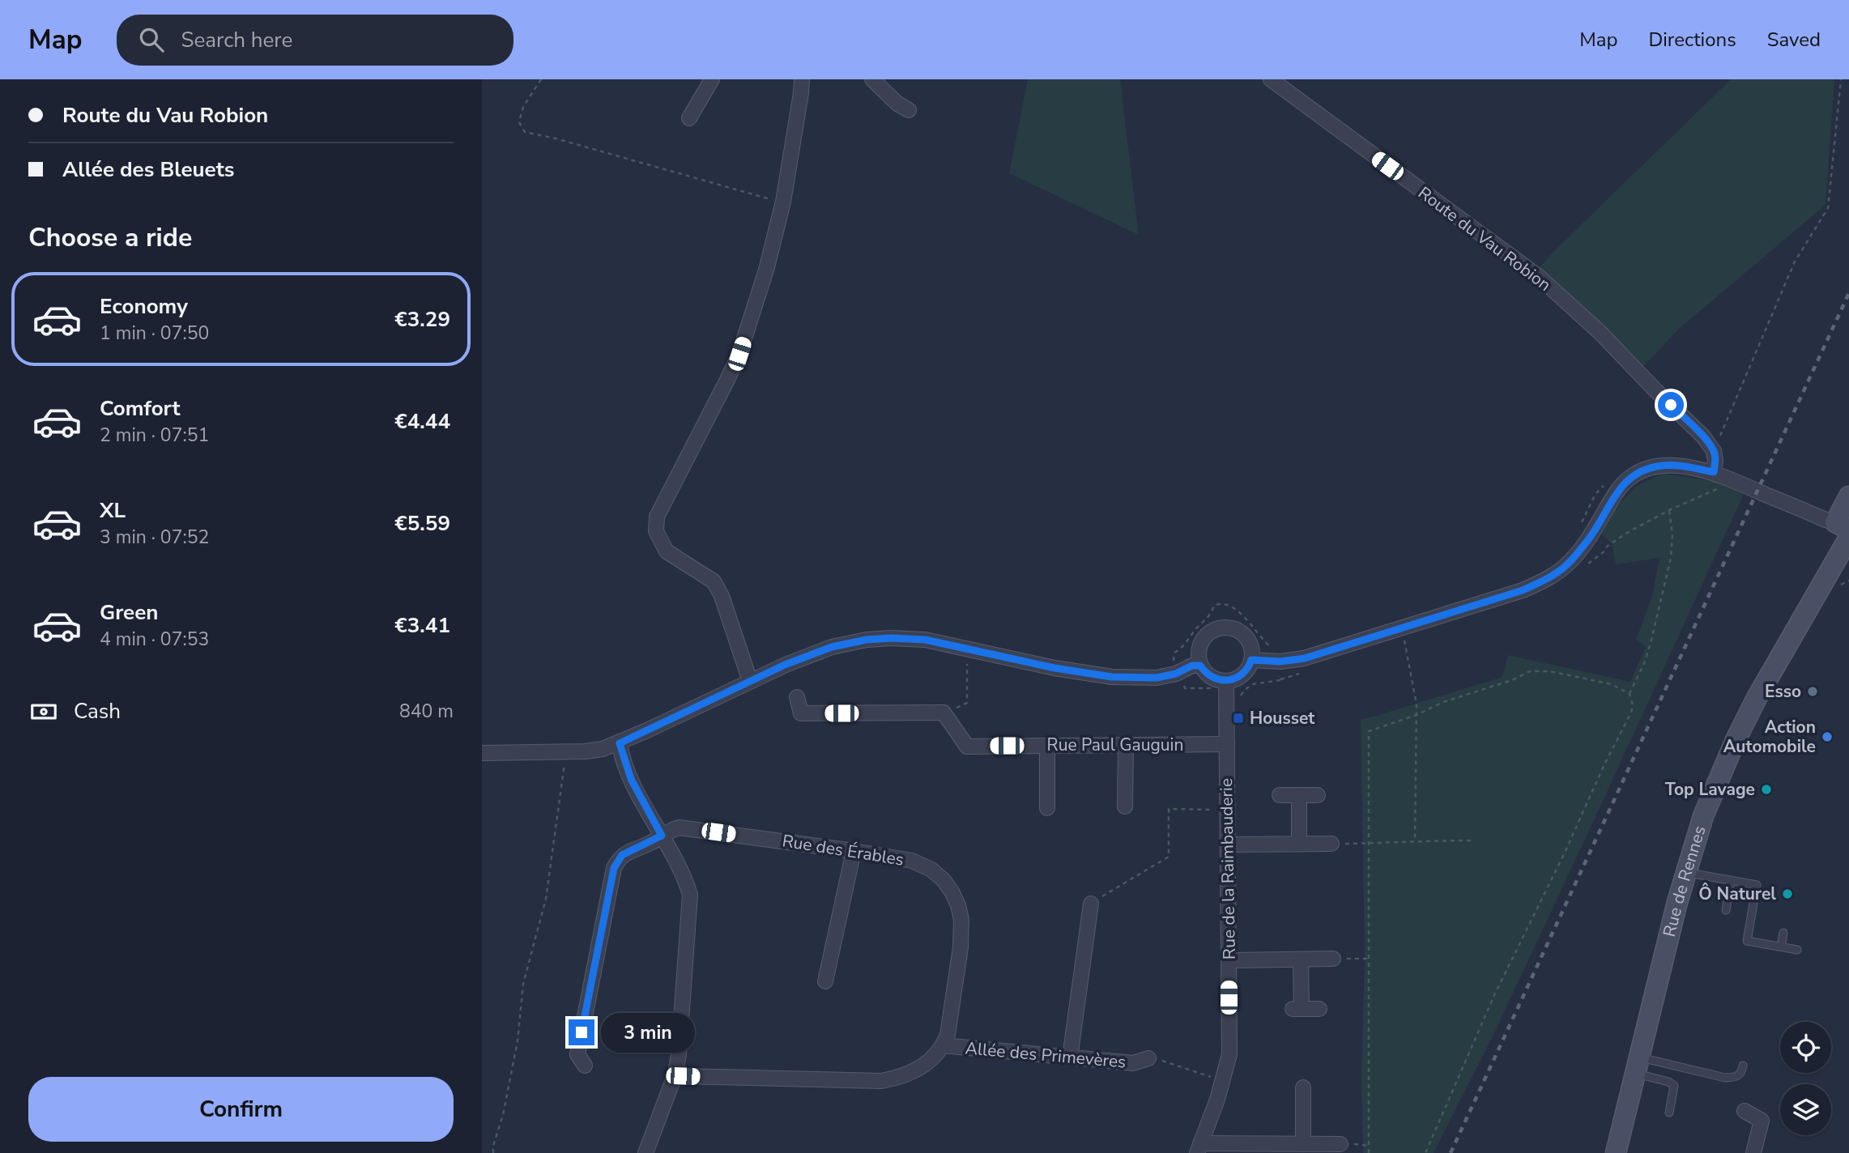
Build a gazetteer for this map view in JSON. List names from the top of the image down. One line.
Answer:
{"streets":{"main road":["Rue de Rennes"],"street":["Route du Vau Robion","Rue Paul Gauguin","Rue des Érables","Rue de la Raimbauderie","Allée des Primevères"]},"crossings":[["Rue Paul Gauguin","Rue de la Raimbauderie"],["Rue des Érables","Allée des Primevères"]],"places":{"other":["Esso","Action Automobile","Top Lavage","Ô Naturel"],"transit":["Housset"]},"page":{"header":"Map","search":"Search here","nav":["Map","Directions","Saved"],"banner":["Route du Vau Robion","Allée des Bleuets"],"heading":"Choose a ride","list":[{"name":"Economy","note":"1 min · 07:50","value":"€3.29"},{"name":"Comfort","note":"2 min · 07:51","value":"€4.44"},{"name":"XL","note":"3 min · 07:52","value":"€5.59"},{"name":"Green","note":"4 min · 07:53","value":"€3.41"}],"pay":["Cash","840 m"],"bubble":"3 min","buttons":"Confirm"}}
